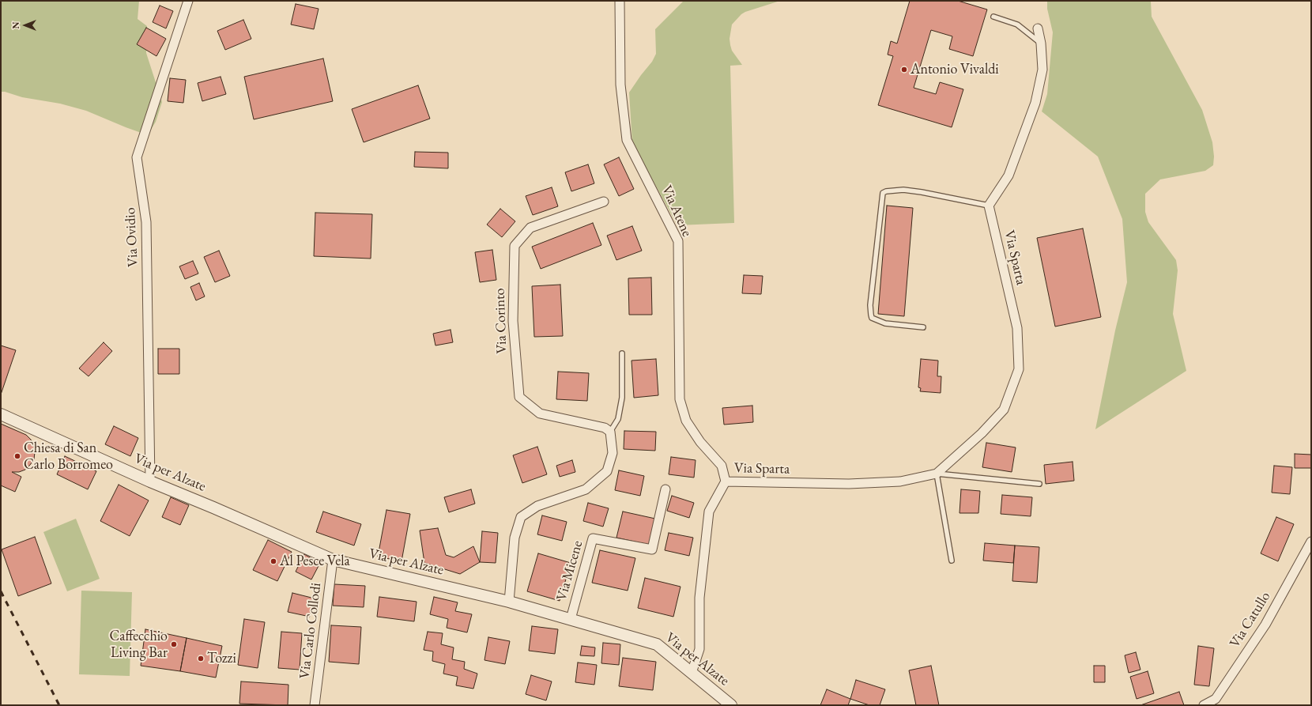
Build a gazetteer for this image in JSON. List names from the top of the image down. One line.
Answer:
{"streets":{"street":["Via Atene","Via Ovidio","Via Sparta","Via Corinto","Via per Alzate","Via Micene","Via Catullo","Via Carlo Collodi"]},"crossings":[["Via Atene","Via Sparta"],["Via Ovidio","Via per Alzate"],["Via Sparta","Via per Alzate"],["Via per Alzate","Via Micene"],["Via per Alzate","Via Carlo Collodi"]],"places":["Antonio Vivaldi","Chiesa di San Carlo Borromeo","Al Pesce Vela","Caffecchio Living Bar","Tozzi"],"north":"left"}
